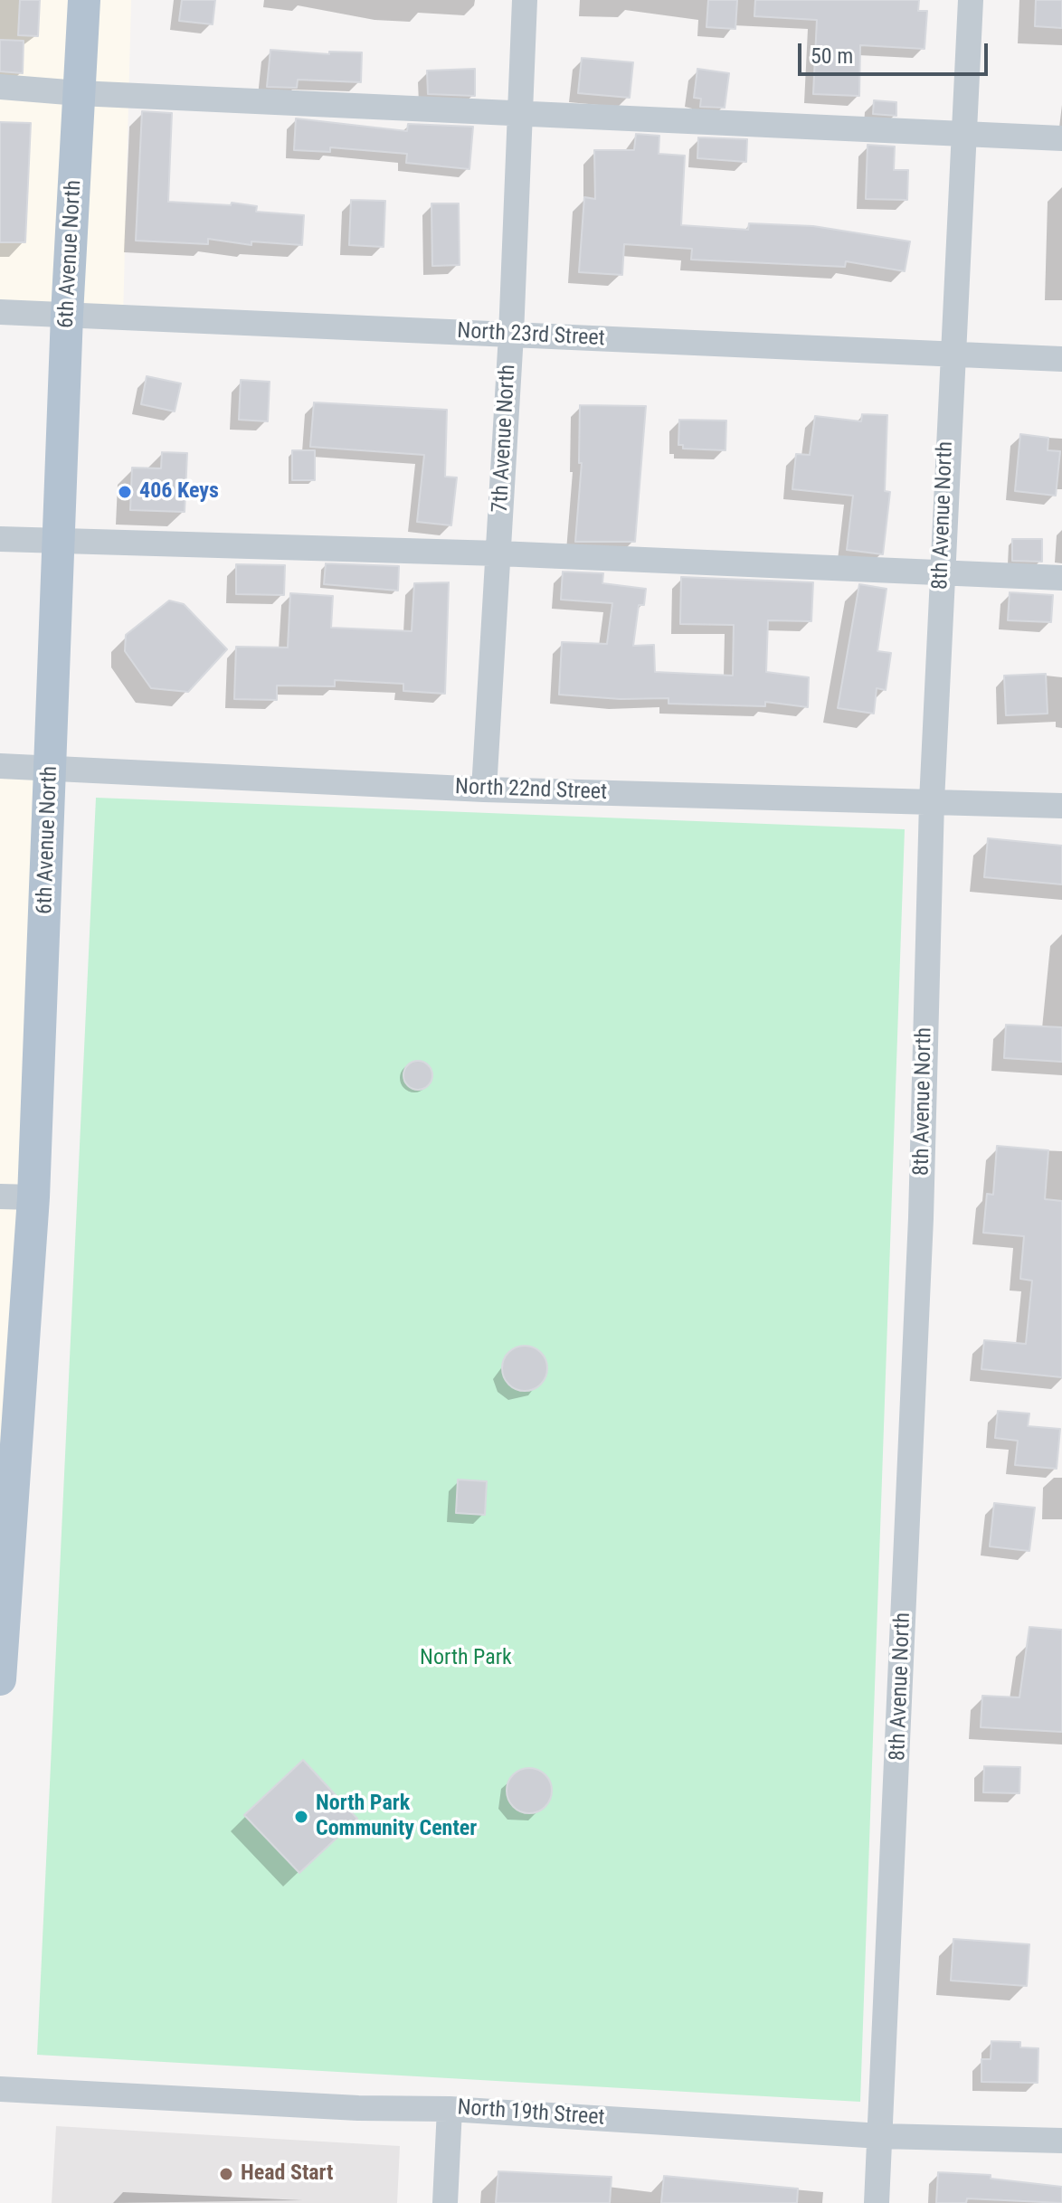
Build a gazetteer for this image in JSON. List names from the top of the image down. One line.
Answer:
{"streets":{"main road":["6th Avenue North"],"street":["North 23rd Street","7th Avenue North","8th Avenue North","North 22nd Street","North 19th Street"]},"crossings":[["6th Avenue North","North 23rd Street"],["6th Avenue North","North 22nd Street"],["North 23rd Street","7th Avenue North"],["North 23rd Street","8th Avenue North"],["7th Avenue North","North 22nd Street"],["8th Avenue North","North 22nd Street"],["8th Avenue North","North 19th Street"]],"parks":["North Park"],"places":["406 Keys","North Park Community Center","Head Start"],"scale_bar":"50 m"}
